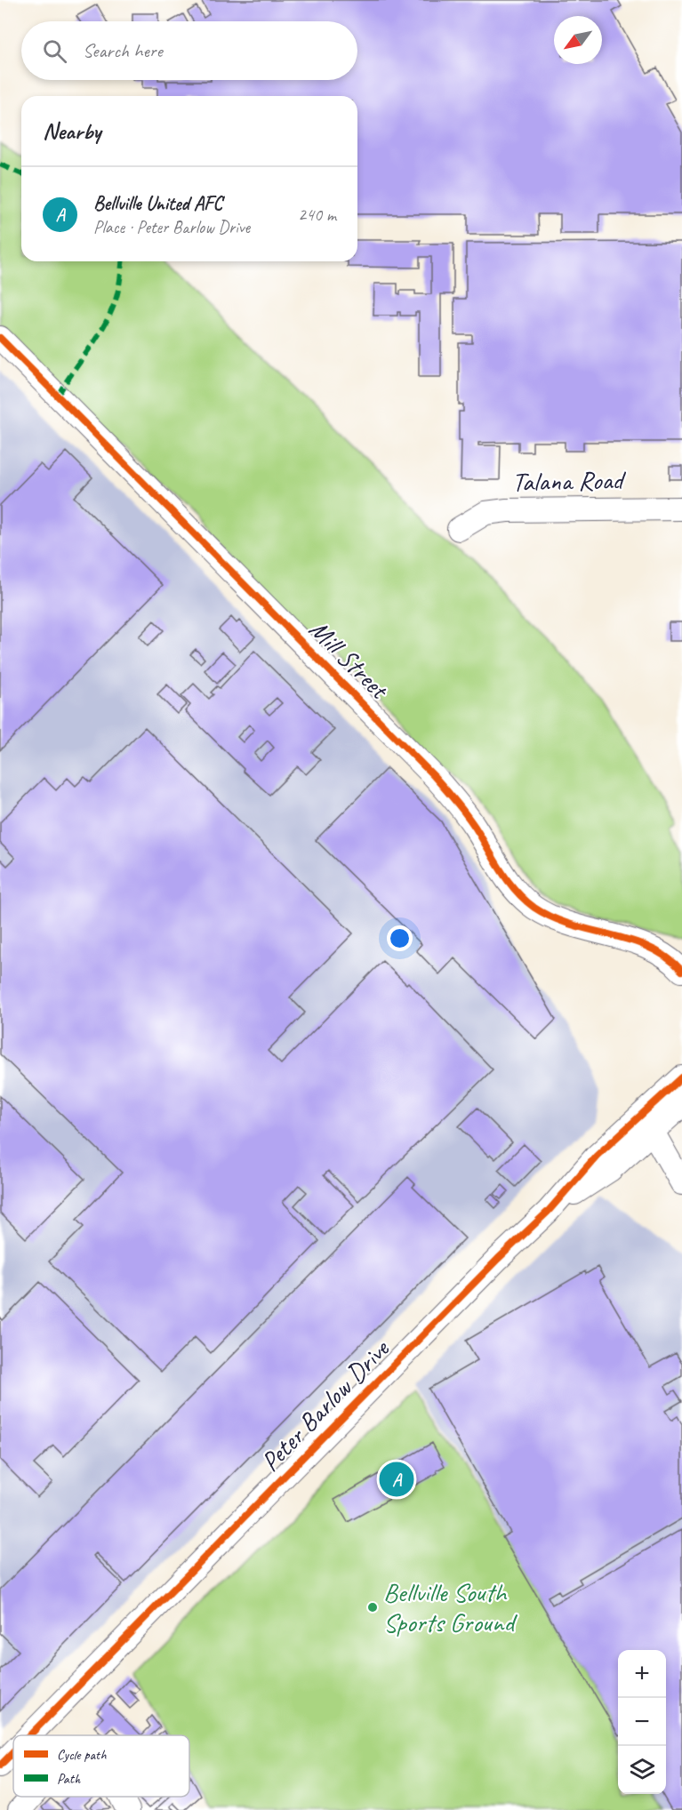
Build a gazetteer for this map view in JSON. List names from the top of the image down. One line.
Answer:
{"streets":{"street":["Talana Road","Mill Street","Peter Barlow Drive"]},"places":["Bellville South Sports Ground"],"legend":["Cycle path","Path"],"north":"bottom left","page":{"search":"Search here","heading":"Nearby","list":[{"mark":"A","name":"Bellville United AFC","note":"Place · Peter Barlow Drive","value":"240 m"}],"pins":"A","map_buttons":["+","−"]}}
